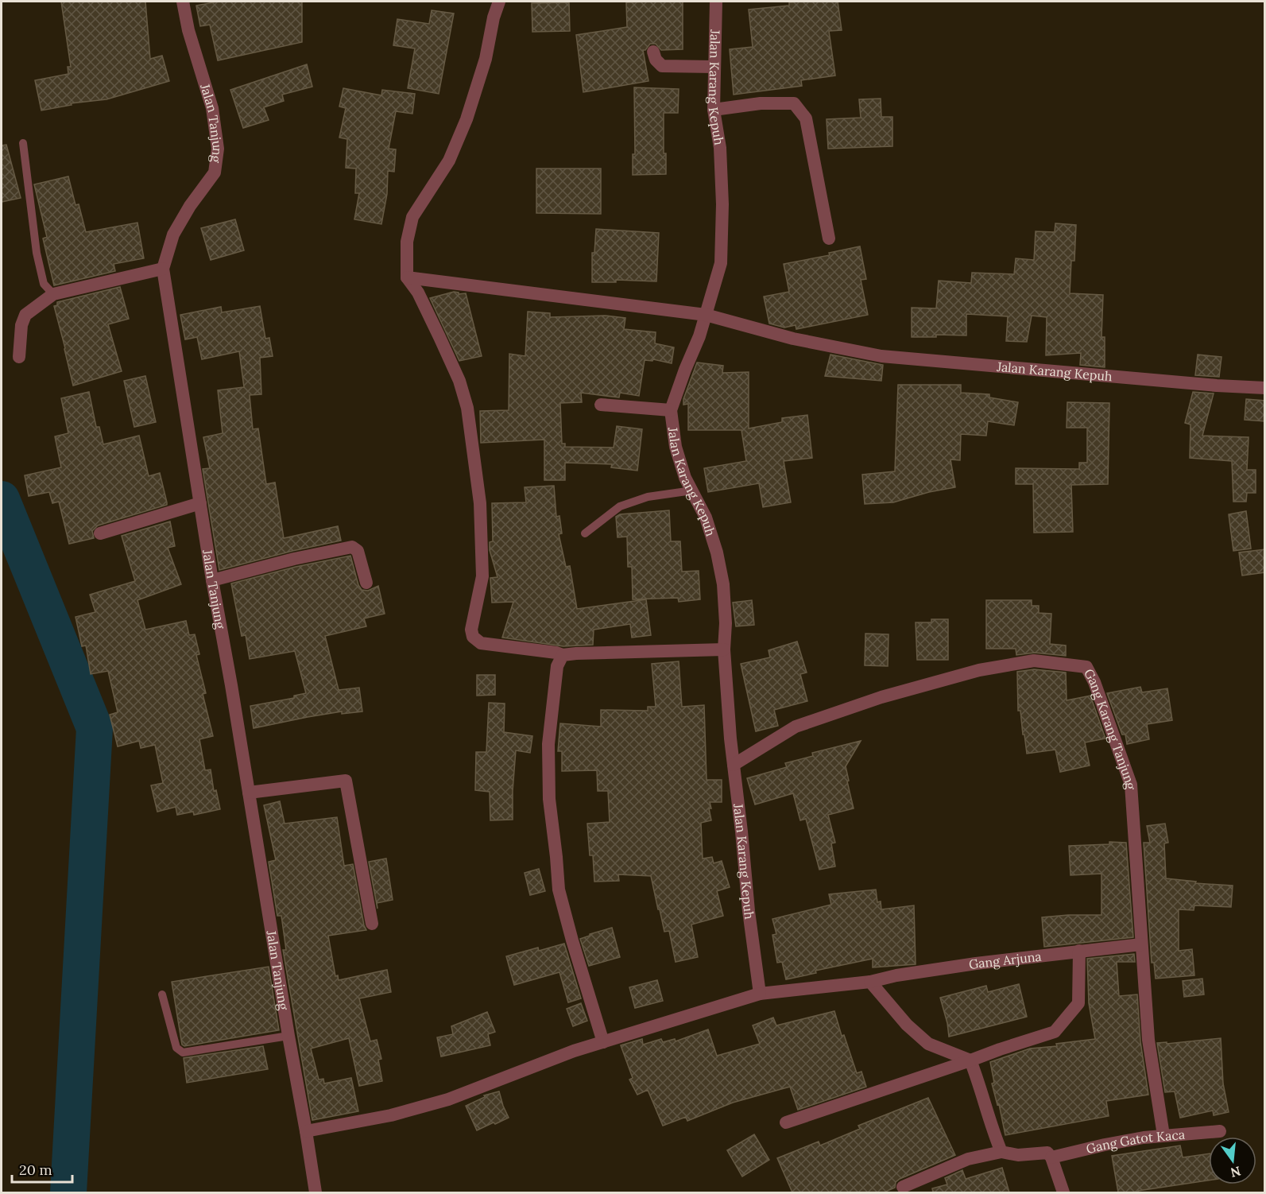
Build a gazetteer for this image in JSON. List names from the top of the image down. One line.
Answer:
{"streets":{"street":["Jalan Karang Kepuh","Jalan Tanjung","Gang Karang Tanjung","Gang Arjuna","Gang Gatot Kaca"]},"crossings":[["Jalan Karang Kepuh","Gang Karang Tanjung"],["Gang Karang Tanjung","Gang Arjuna"],["Gang Karang Tanjung","Gang Gatot Kaca"]],"scale_bar":"20 m","north":"bottom"}
